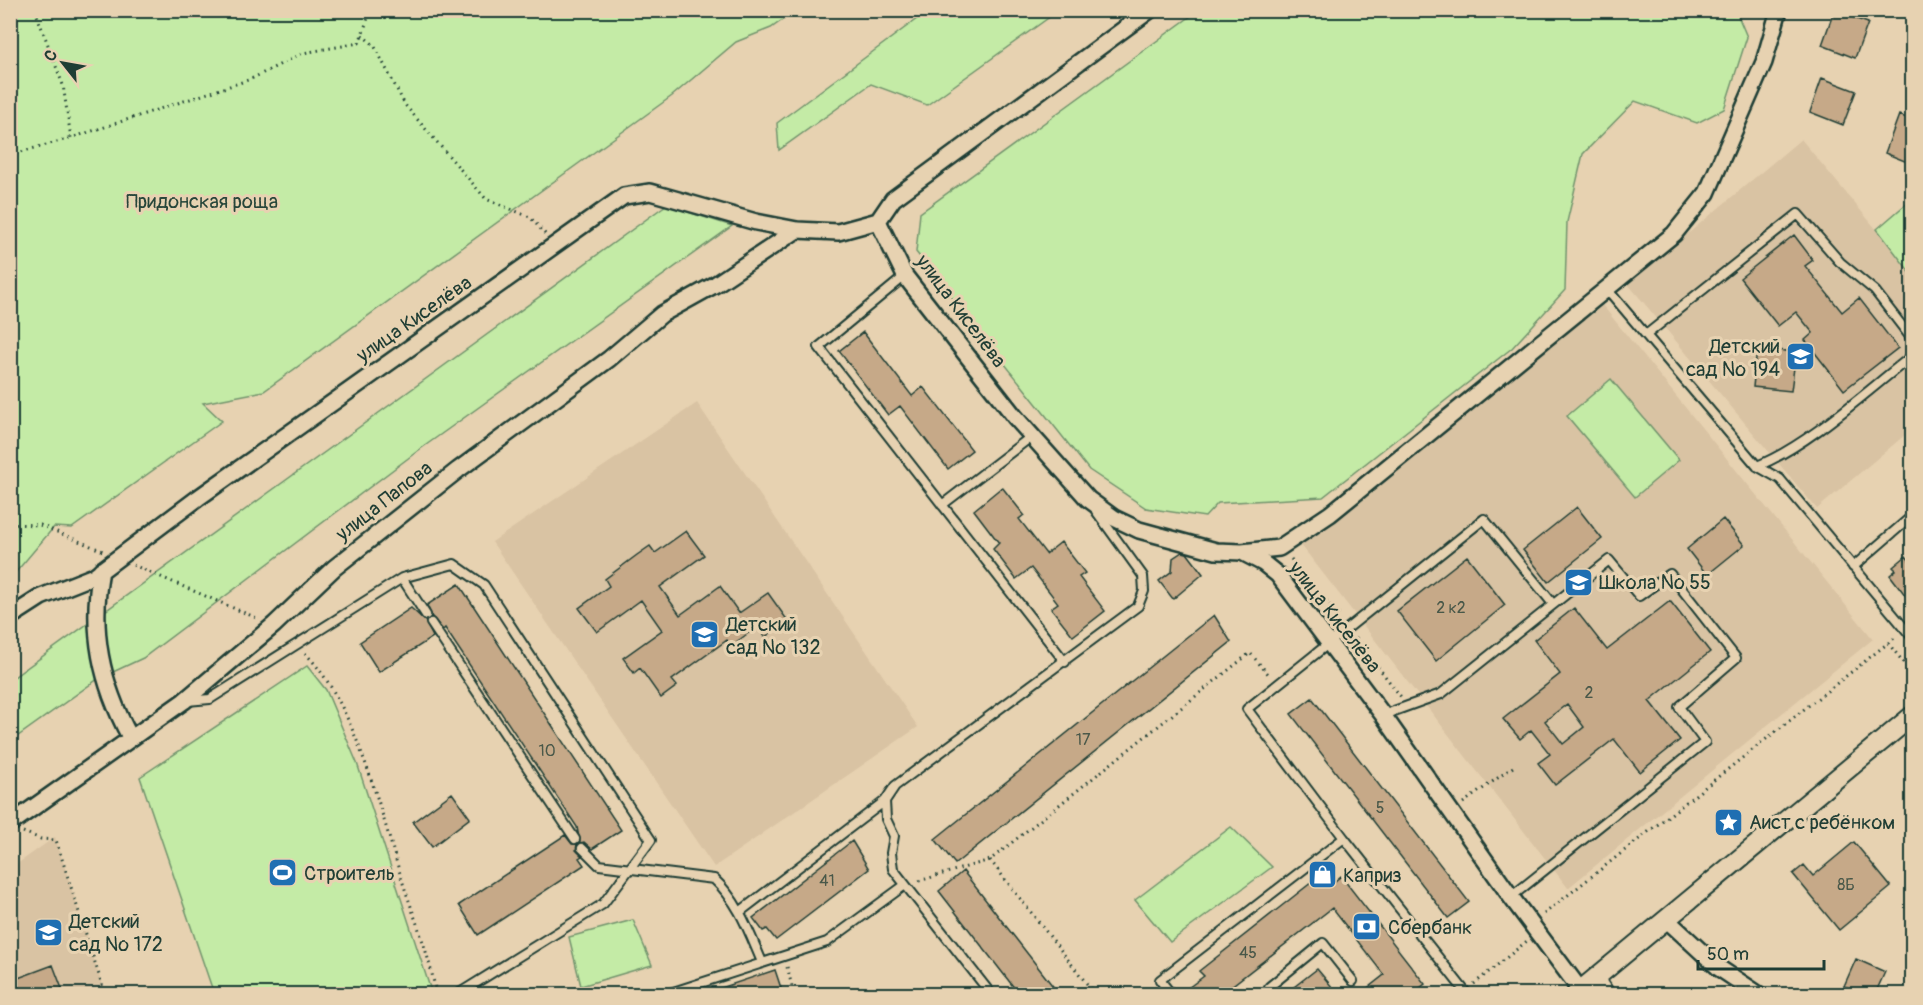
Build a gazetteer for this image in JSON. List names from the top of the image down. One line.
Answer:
{"streets":{"street":["улица Киселёва","улица Папова"]},"crossings":[["улица Киселёва","улица Папова"]],"parks":["Придонская роща"],"places":{"school or university":["Детский сад № 194","Школа № 55","Детский сад № 132","Детский сад № 172"],"place":["Аист с ребёнком"],"sports":["Строитель"],"shop":["Каприз"],"bank":["Сбербанк"]},"house_numbers":["2 к2","2","17","10","5","41","8Б","45"],"scale_bar":"50 m","north":"top left"}
